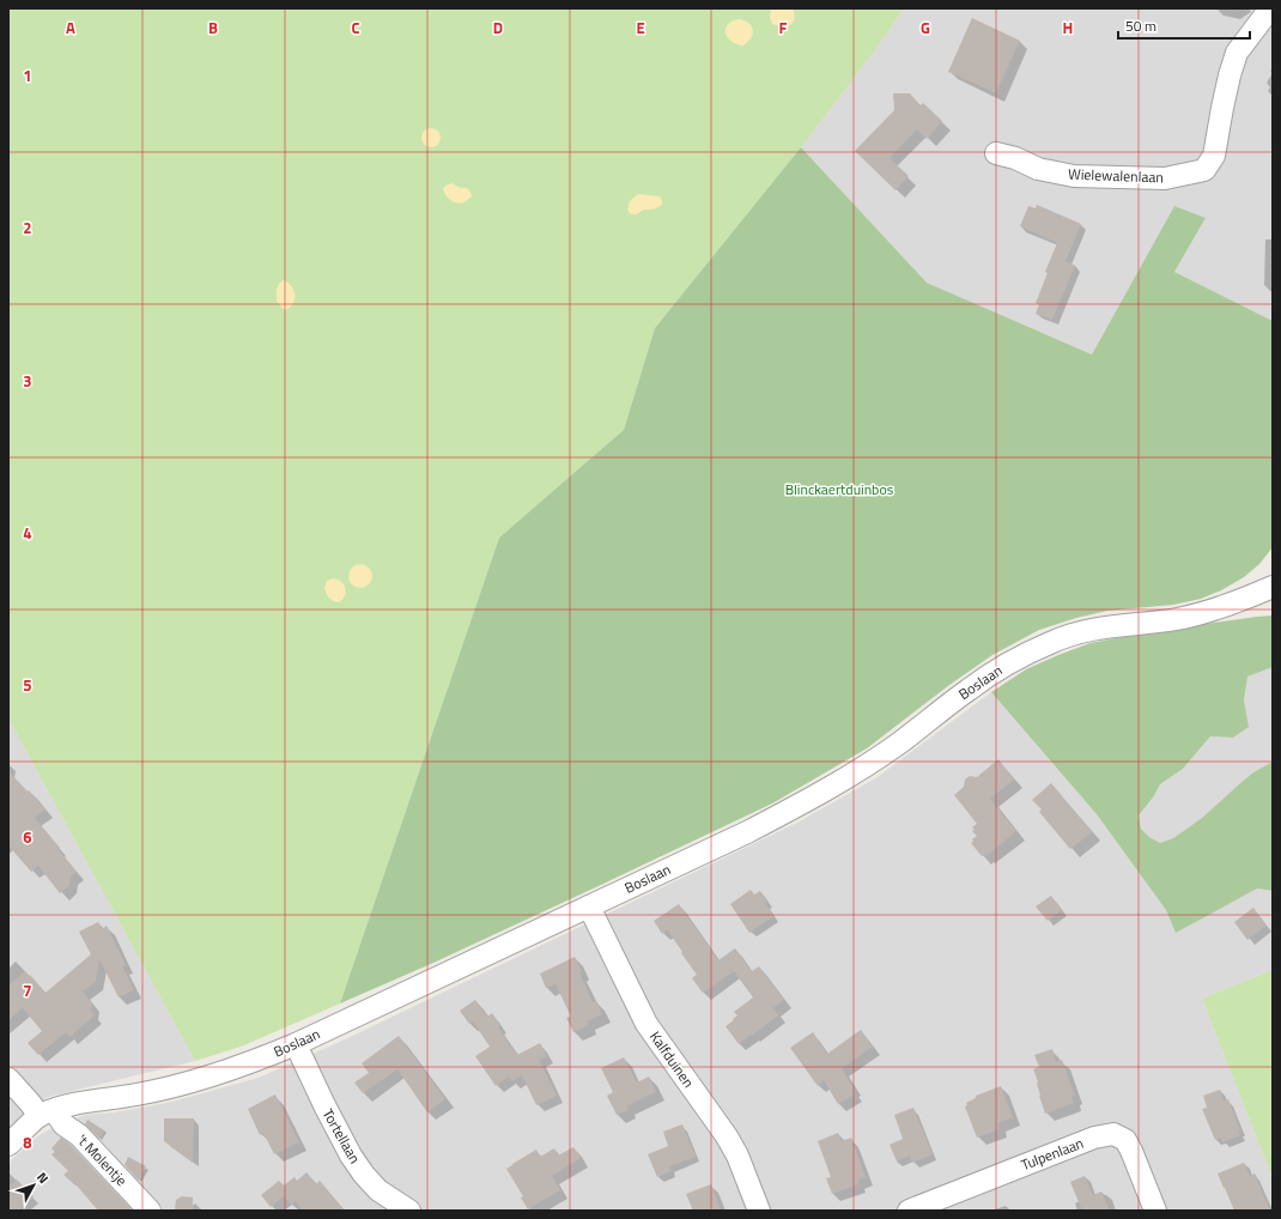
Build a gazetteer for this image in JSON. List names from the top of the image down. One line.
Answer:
{"streets":{"street":["Wielewalenlaan","Boslaan","Kalfduinen","Tortellaan","Tulpenlaan","'t Molentje"]},"crossings":[["Boslaan","Kalfduinen"],["Boslaan","Tortellaan"],["Boslaan","'t Molentje"]],"parks":["Blinckaertduinbos"],"scale_bar":"50 m","north":"top right","grid":{"columns":["A","B","C","D","E","F","G","H"],"rows":["1","2","3","4","5","6","7","8"]}}
